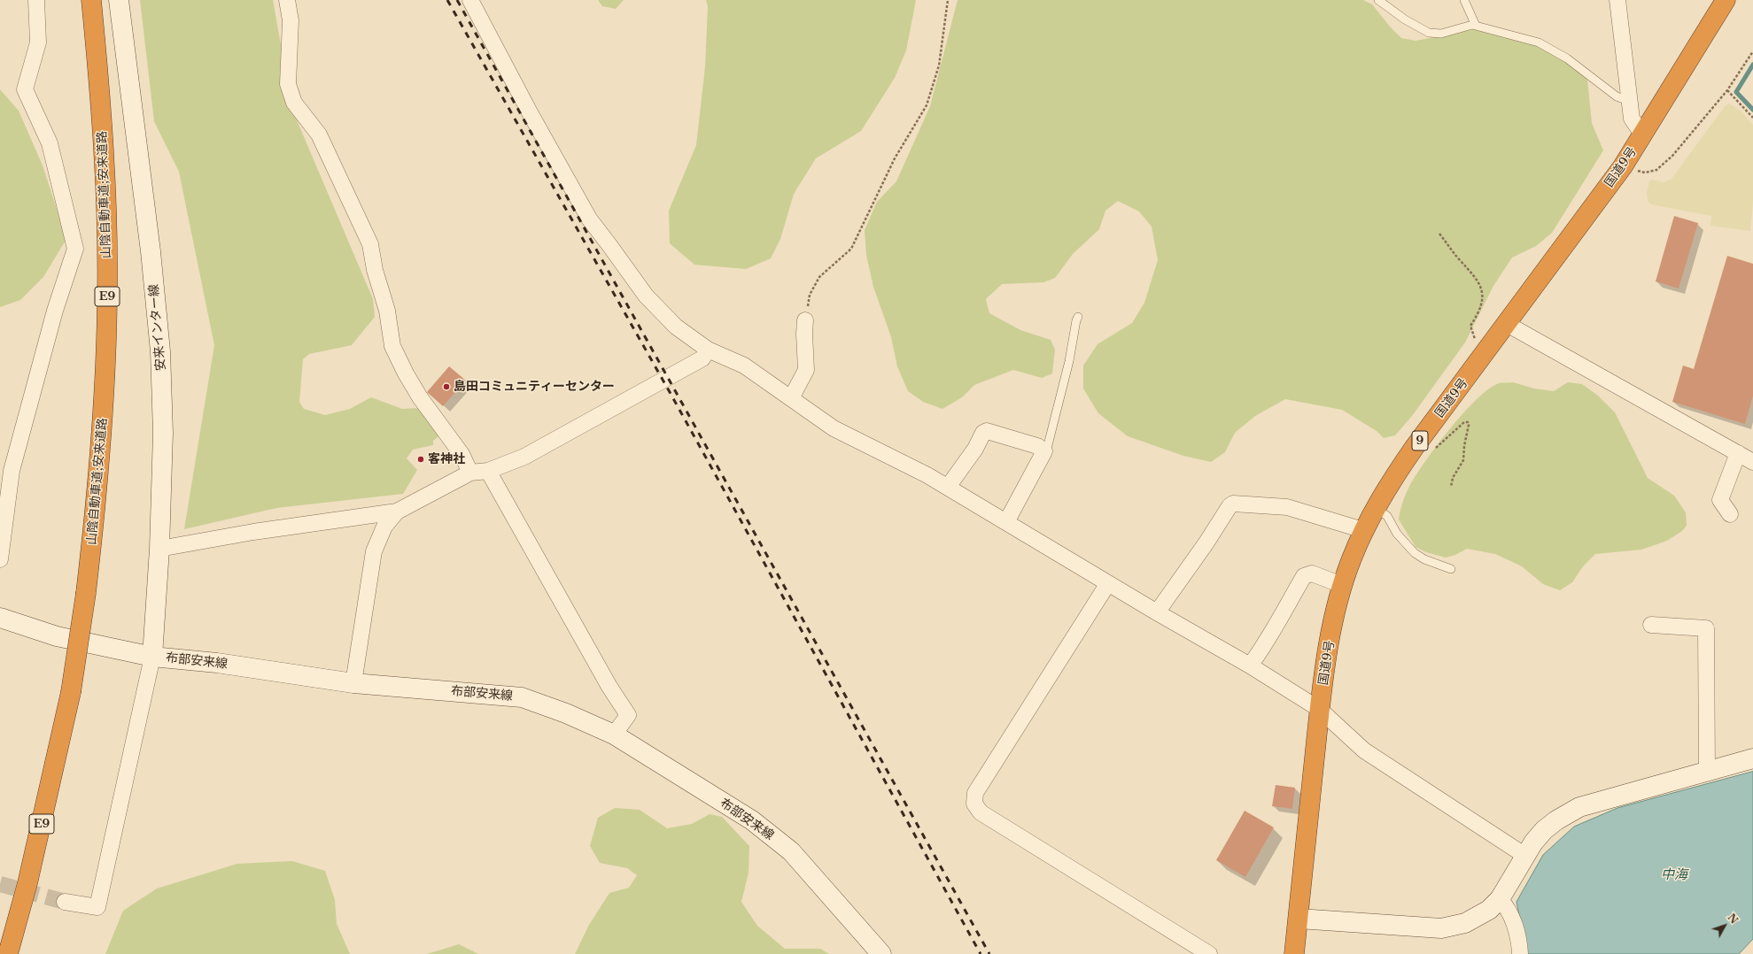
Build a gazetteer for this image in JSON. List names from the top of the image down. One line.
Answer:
{"streets":{"highway":["国道9号","山陰自動車道;安来道路","E9","9"],"main road":["安来インター線","布部安来線"]},"crossings":[["安来インター線","布部安来線"]],"water":["中海"],"places":["島田コミュニティーセンター","客神社"],"north":"top right"}
